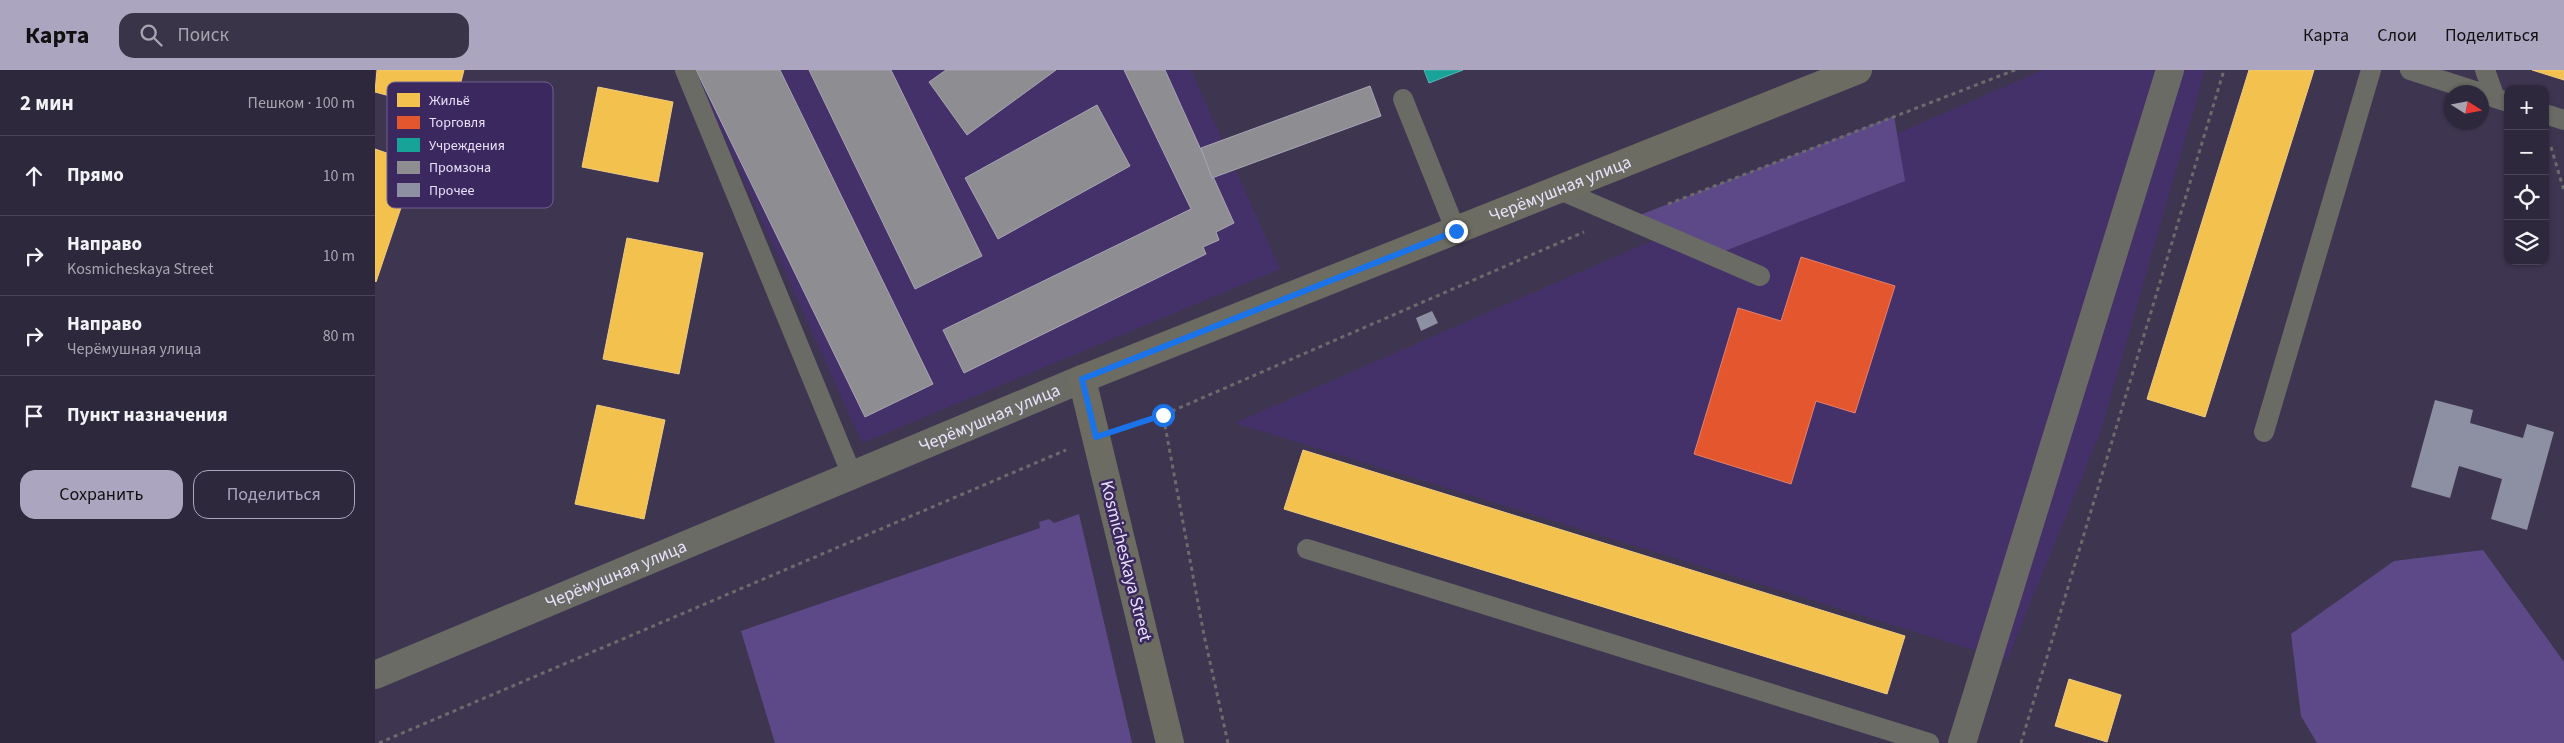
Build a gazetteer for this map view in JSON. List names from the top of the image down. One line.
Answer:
{"streets":{"street":["Черёмушная улица","Kosmicheskaya Street"]},"crossings":[["Черёмушная улица","Kosmicheskaya Street"]],"legend":["Жильё","Торговля","Учреждения","Промзона","Прочее"],"north":"right","page":{"header":"Карта","search":"Поиск","nav":["Карта","Слои","Поделиться"],"heading":["2 мин","Пешком · 100 m"],"map_buttons":["+","−"],"list":[["Прямо","10 m"],["Направо","Kosmicheskaya Street","10 m"],["Направо","Черёмушная улица","80 m"],"Пункт назначения"],"buttons":["Сохранить","Поделиться"]}}
